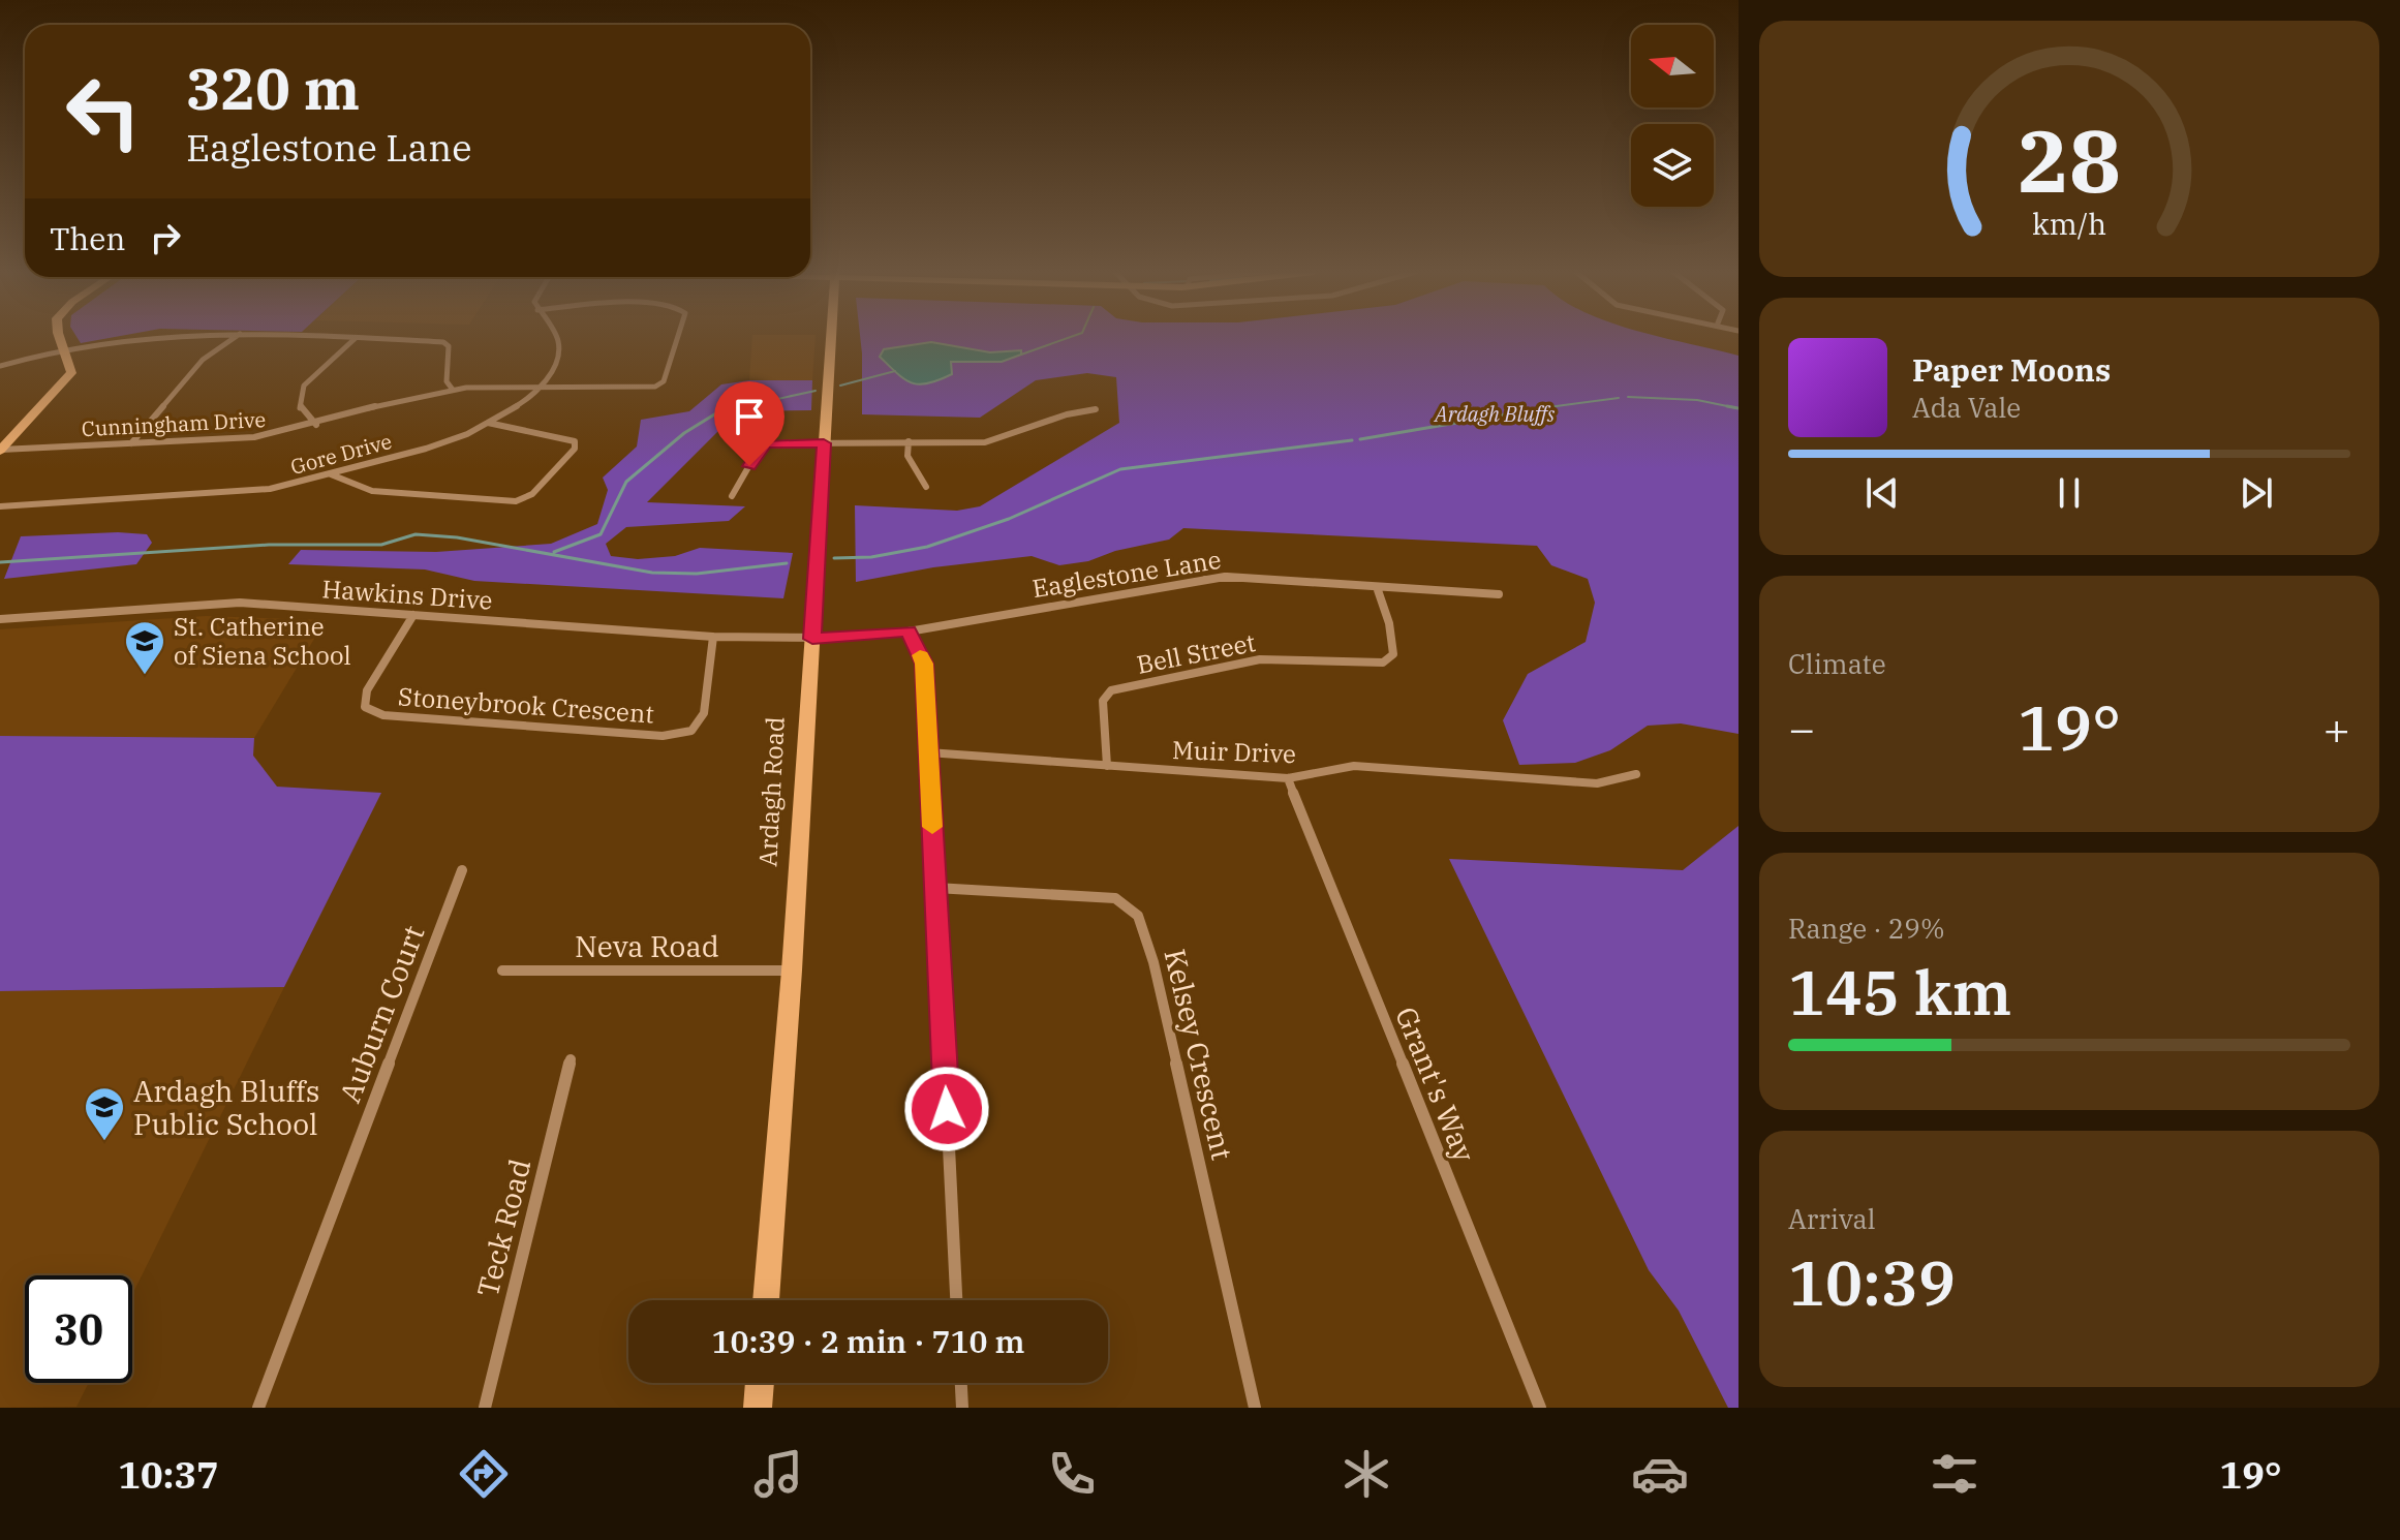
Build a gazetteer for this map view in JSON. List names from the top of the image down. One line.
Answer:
{"streets":{"street":["Cunningham Drive","Gore Drive","Eaglestone Lane","Hawkins Drive","Bell Street","Stoneybrook Crescent","Muir Drive","Ardagh Road","Neva Road","Auburn Court","Kelsey Crescent","Grant's Way","Teck Road"]},"crossings":[["Cunningham Drive","Gore Drive"],["Eaglestone Lane","Hawkins Drive"],["Eaglestone Lane","Bell Street"],["Eaglestone Lane","Ardagh Road"],["Hawkins Drive","Stoneybrook Crescent"],["Hawkins Drive","Ardagh Road"],["Bell Street","Muir Drive"],["Muir Drive","Grant's Way"],["Ardagh Road","Neva Road"]],"parks":["Ardagh Bluffs"],"places":{"school or university":["St. Catherine of Siena School","Ardagh Bluffs Public School"]},"north":"left","page":{"turn":["320 m","Eaglestone Lane"],"then":"Then","song":["Paper Moons","Ada Vale"],"tile":["Climate",["Range · 29%","145 km"],["Arrival","10:39"]],"heat":["−","19°","+"],"limit":"30","trip":"10:39 · 2 min · 710 m","tabs":["10:37","19°"],"gauge":["28","km/h"]}}
